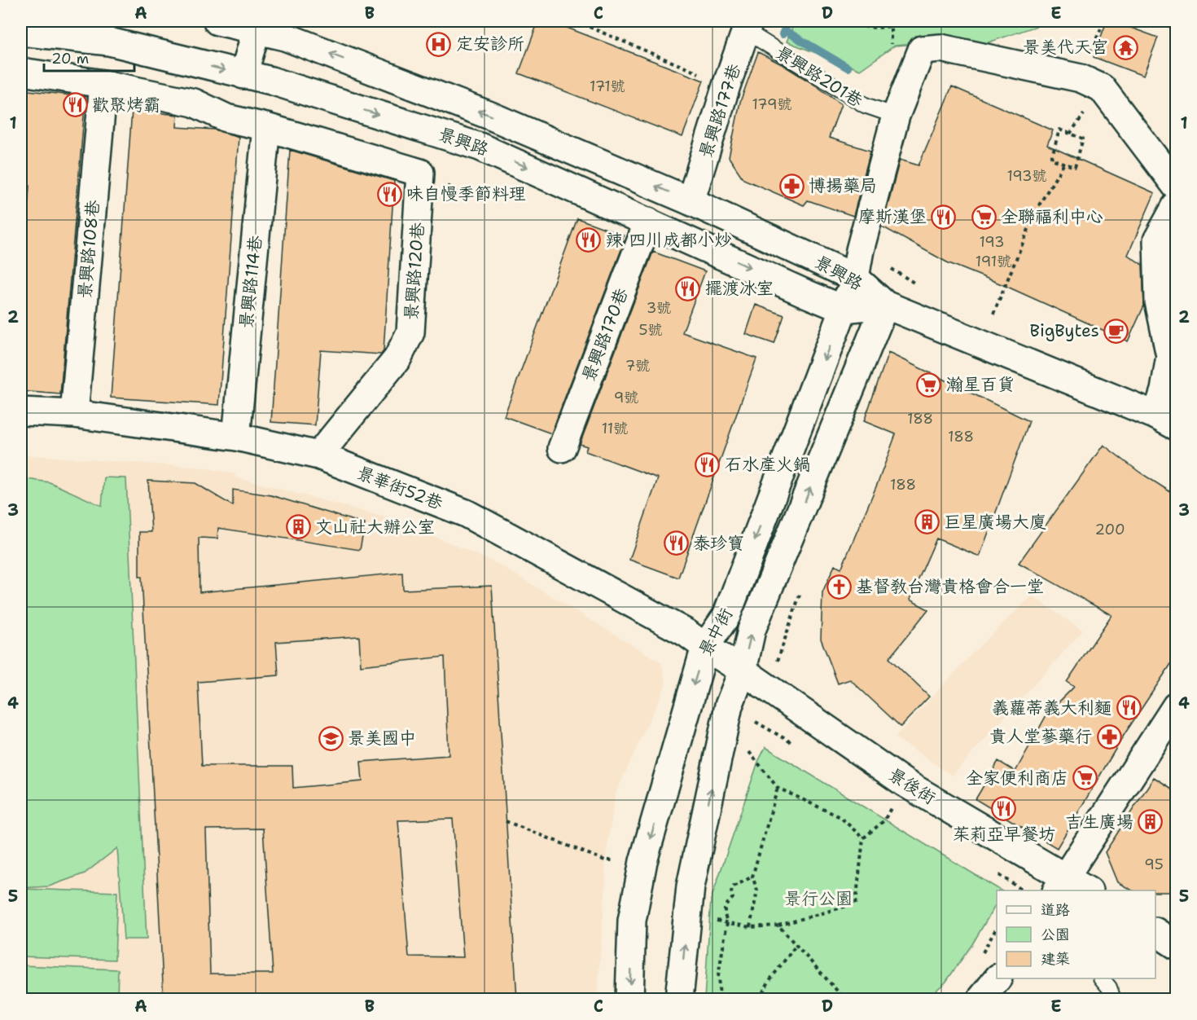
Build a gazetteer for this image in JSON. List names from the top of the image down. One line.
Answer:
{"streets":{"street":["景興路177巷","景興路","景興路108巷","景興路120巷","景興路114巷","景興路170巷","景華街52巷","景中街","景後街"],"lane":["景興路201巷"]},"crossings":[["景興路201巷","景興路177巷"],["景興路177巷","景興路"],["景興路","景興路170巷"],["景興路","景中街"],["景興路108巷","景華街52巷"],["景興路120巷","景興路114巷"],["景興路120巷","景華街52巷"],["景興路114巷","景華街52巷"],["景華街52巷","景中街"],["景華街52巷","景後街"],["景中街","景後街"]],"parks":["景行公園"],"places":{"hospital":["定安診所"],"temple":["景美代天宮"],"restaurant":["歡聚烤霸","味自慢季節料理","摩斯漢堡","辣 四川成都小炒","擺渡冰室","石水產火鍋","泰珍寶","義蘿蒂義大利麵","茱莉亞早餐坊"],"pharmacy":["博揚藥局","貴人堂蔘藥行"],"supermarket":["全聯福利中心","瀚星百貨","全家便利商店"],"cafe":["BigBytes"],"building":["巨星廣場大廈","文山社大辦公室","吉生廣場"],"church":["基督教台灣貴格會合一堂"],"school or university":["景美國中"]},"house_numbers":["171號","179號","193號","193","191號","3號","5號","7號","9號","188","11號","188","188","200","95"],"legend":["道路","公園","建築"],"scale_bar":"20 m","grid":{"columns":["A","B","C","D","E"],"rows":["1","2","3","4","5"]}}
